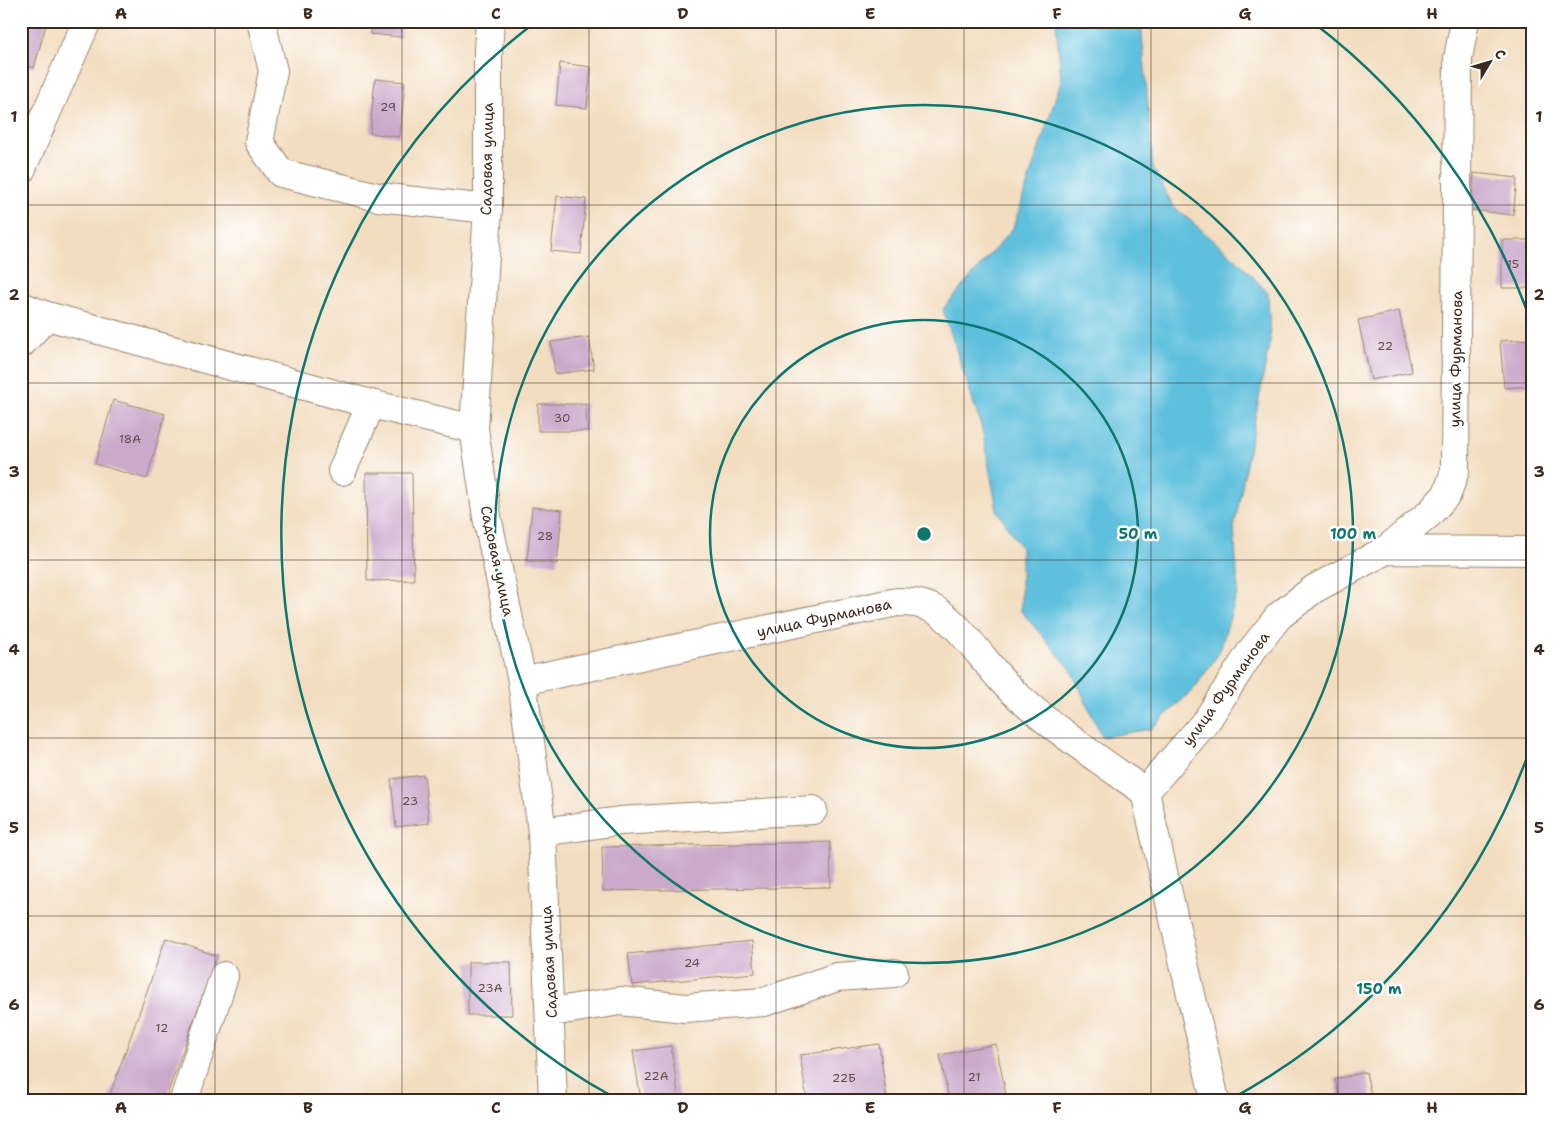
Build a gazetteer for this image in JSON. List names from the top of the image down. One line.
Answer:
{"streets":{"street":["Садовая улица","улица Фурманова"]},"crossings":[["Садовая улица","улица Фурманова"]],"house_numbers":["29","15","22","30","18А","28","23","24","23А","12","22А","21","22Б"],"north":"top right","grid":{"columns":["A","B","C","D","E","F","G","H"],"rows":["1","2","3","4","5","6"]},"rings":["50 m","100 m","150 m"]}
